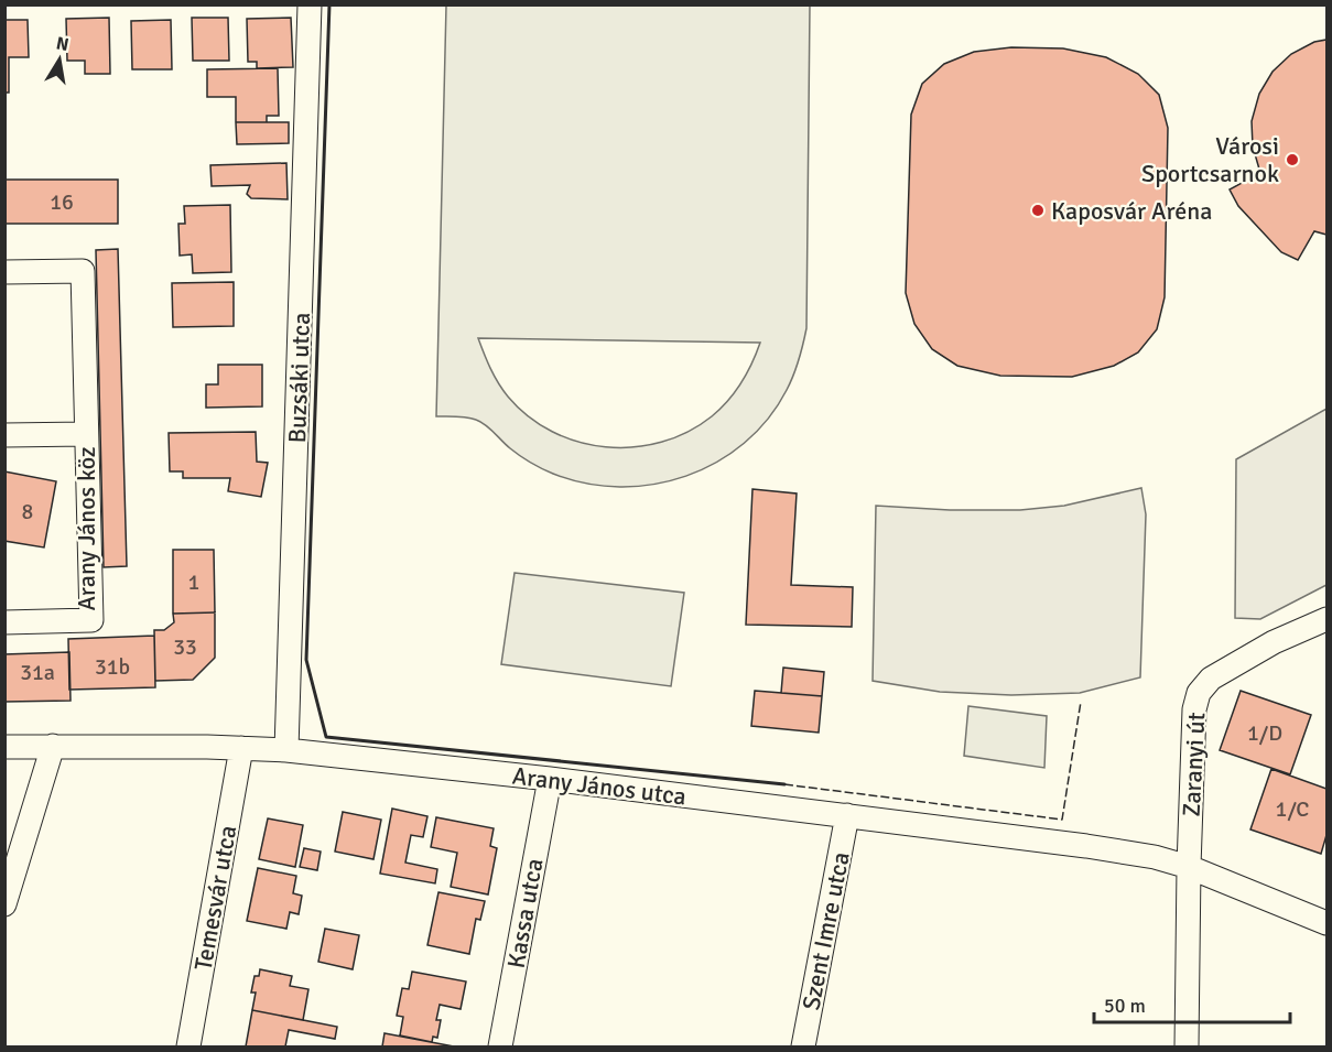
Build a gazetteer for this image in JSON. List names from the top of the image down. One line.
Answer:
{"streets":{"street":["Buzsáki utca","Arany János köz","Zaranyi út","Arany János utca","Temesvár utca","Kassa utca","Szent Imre utca"]},"crossings":[["Buzsáki utca","Arany János utca"],["Zaranyi út","Arany János utca"],["Arany János utca","Temesvár utca"],["Arany János utca","Kassa utca"],["Arany János utca","Szent Imre utca"]],"places":["Városi Sportcsarnok","Kaposvár Aréna"],"house_numbers":["16","8","1","33","31b","31a","1/D","1/C"],"scale_bar":"50 m","north":"top"}
